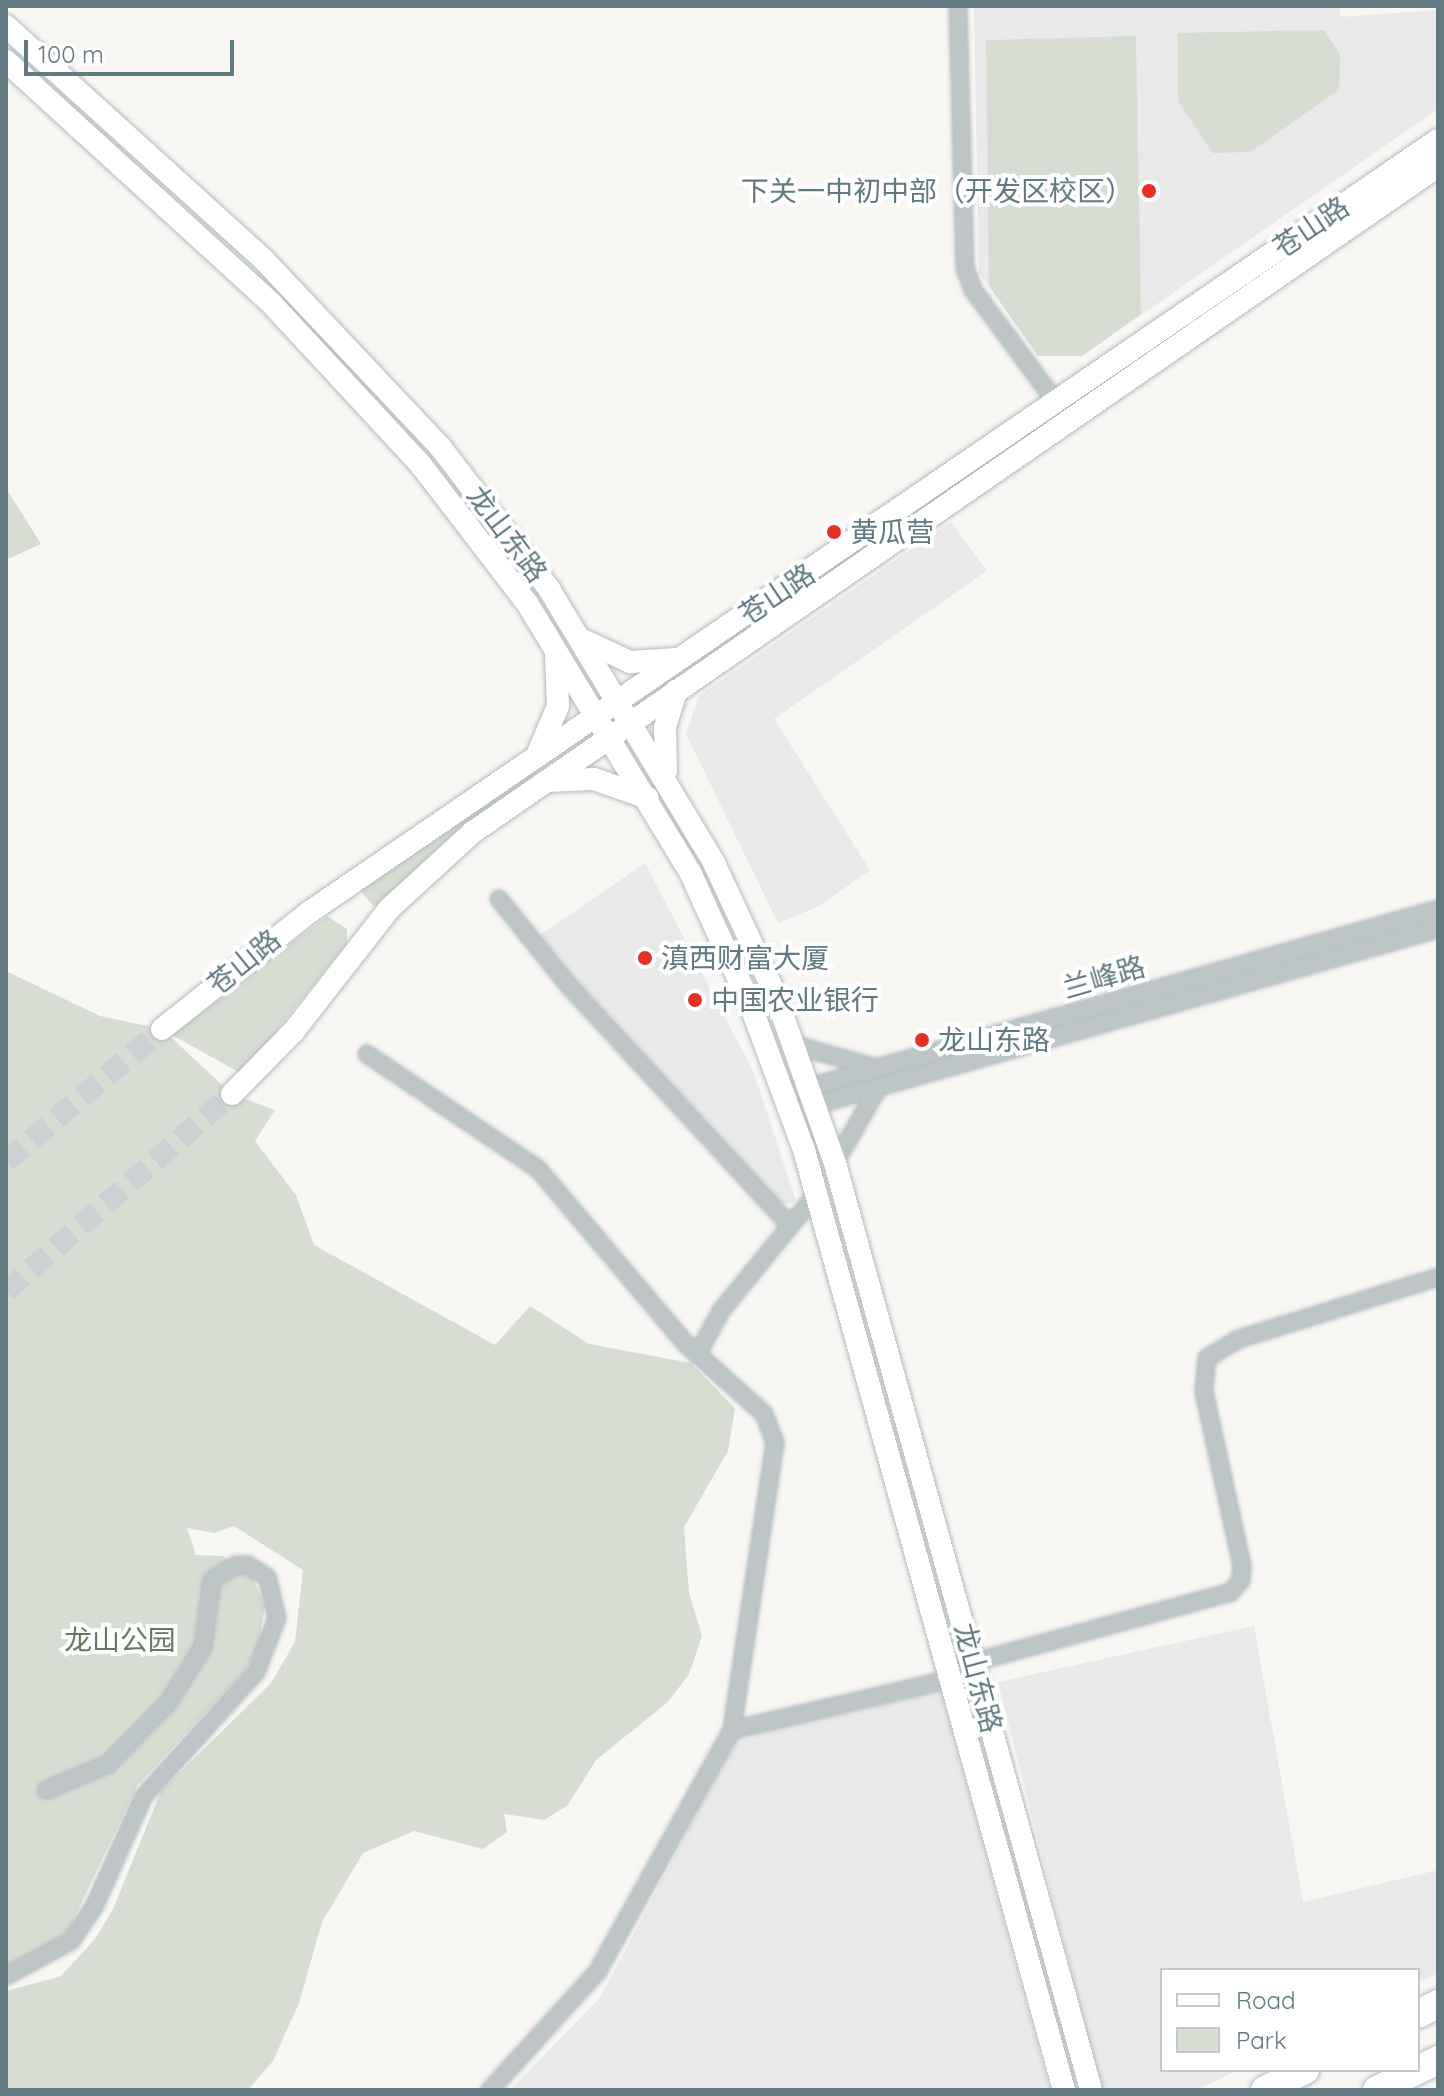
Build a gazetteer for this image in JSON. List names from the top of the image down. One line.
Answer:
{"streets":{"main road":["苍山路","龙山东路"],"street":["兰峰路"]},"crossings":[["苍山路","龙山东路"],["龙山东路","兰峰路"]],"parks":["龙山公园"],"places":["下关一中初中部（开发区校区）","黄瓜营","滇西财富大厦","中国农业银行","龙山东路"],"legend":["Road","Park"],"scale_bar":"100 m"}
